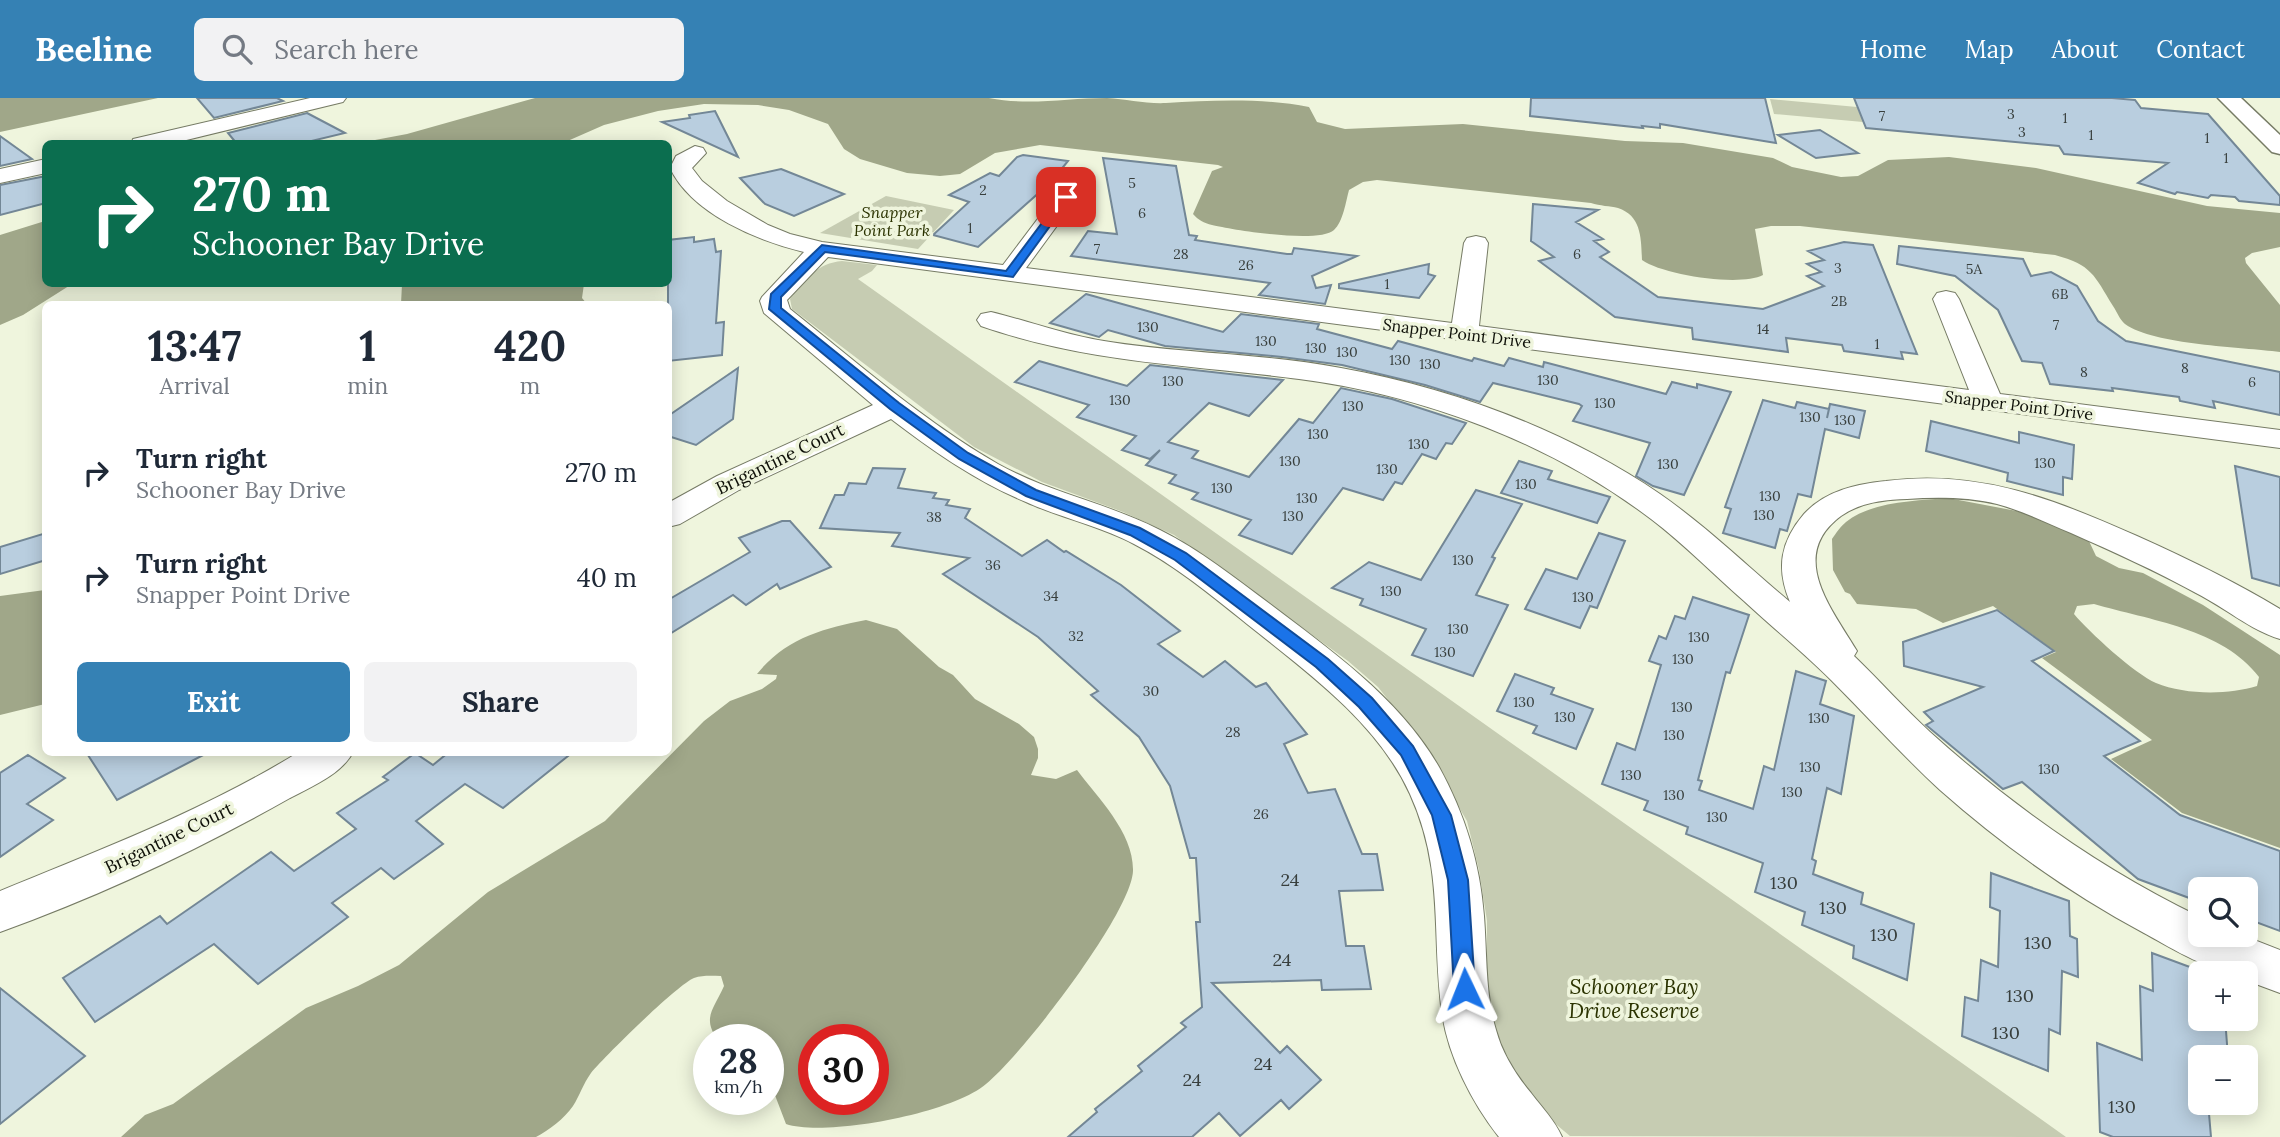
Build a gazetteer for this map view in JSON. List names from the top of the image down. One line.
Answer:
{"streets":{"street":["Snapper Point Drive","Brigantine Court"]},"parks":["Snapper Point Park","Schooner Bay Drive Reserve"],"house_numbers":["3","7","1","3","1","1","1","5","2","6","1","7","28","6","26","3","5A","1","6B","2B","7","130","14","130","1","130","130","130","130","8","8","130","130","6","130","130","130","130","130","130","130","130","130","130","130","130","130","130","130","130","130","38","130","36","130","34","130","130","32","130","130","130","30","130","130","130","130","28","130","130","130","130","130","130","26","130","24","130","130","130","130","24","130","130","24","24","130"],"page":{"header":"Beeline","search":"Search here","nav":["Home","Map","About","Contact"],"turn":["270 m","Schooner Bay Drive"],"eta":["13:47","Arrival","1","min","420","m"],"list":[{"name":"Turn right","note":"Schooner Bay Drive","value":"270 m"},{"name":"Turn right","note":"Snapper Point Drive","value":"40 m"}],"buttons":["Exit","Share"],"map_buttons":["+","−"],"speed":"28 km/h","limit":"30"}}
